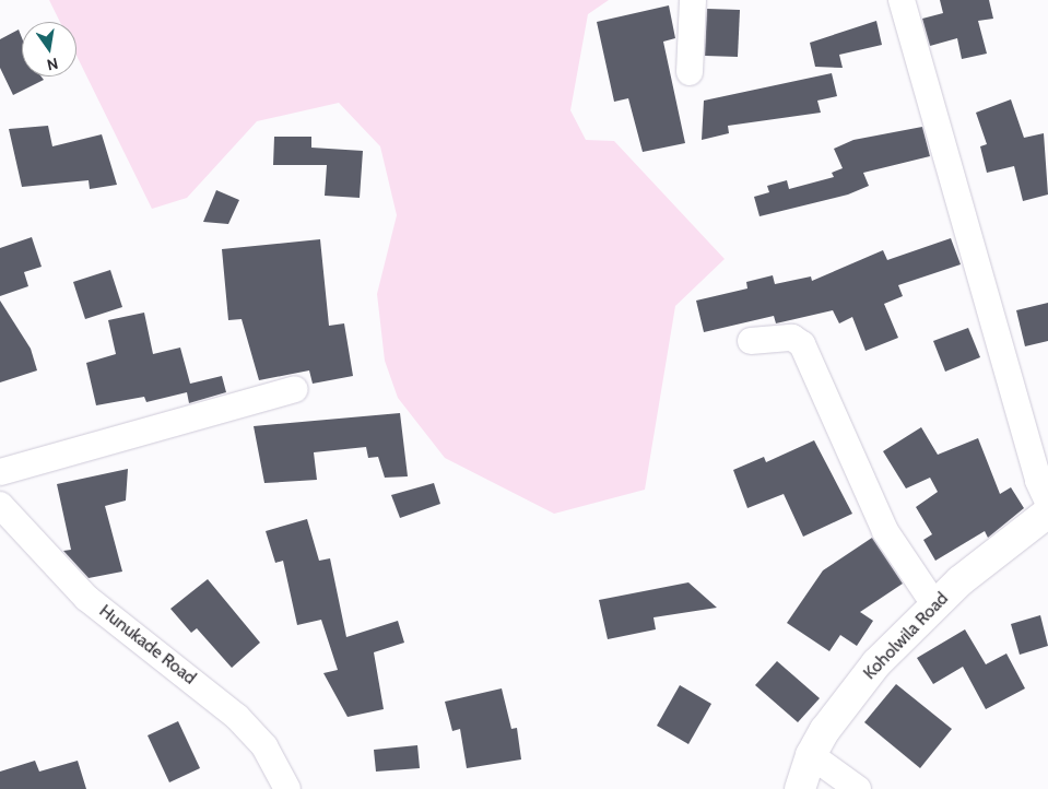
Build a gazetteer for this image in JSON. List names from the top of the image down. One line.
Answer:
{"streets":{"street":["Koholwila Road","Hunukade Road"]},"north":"bottom"}
